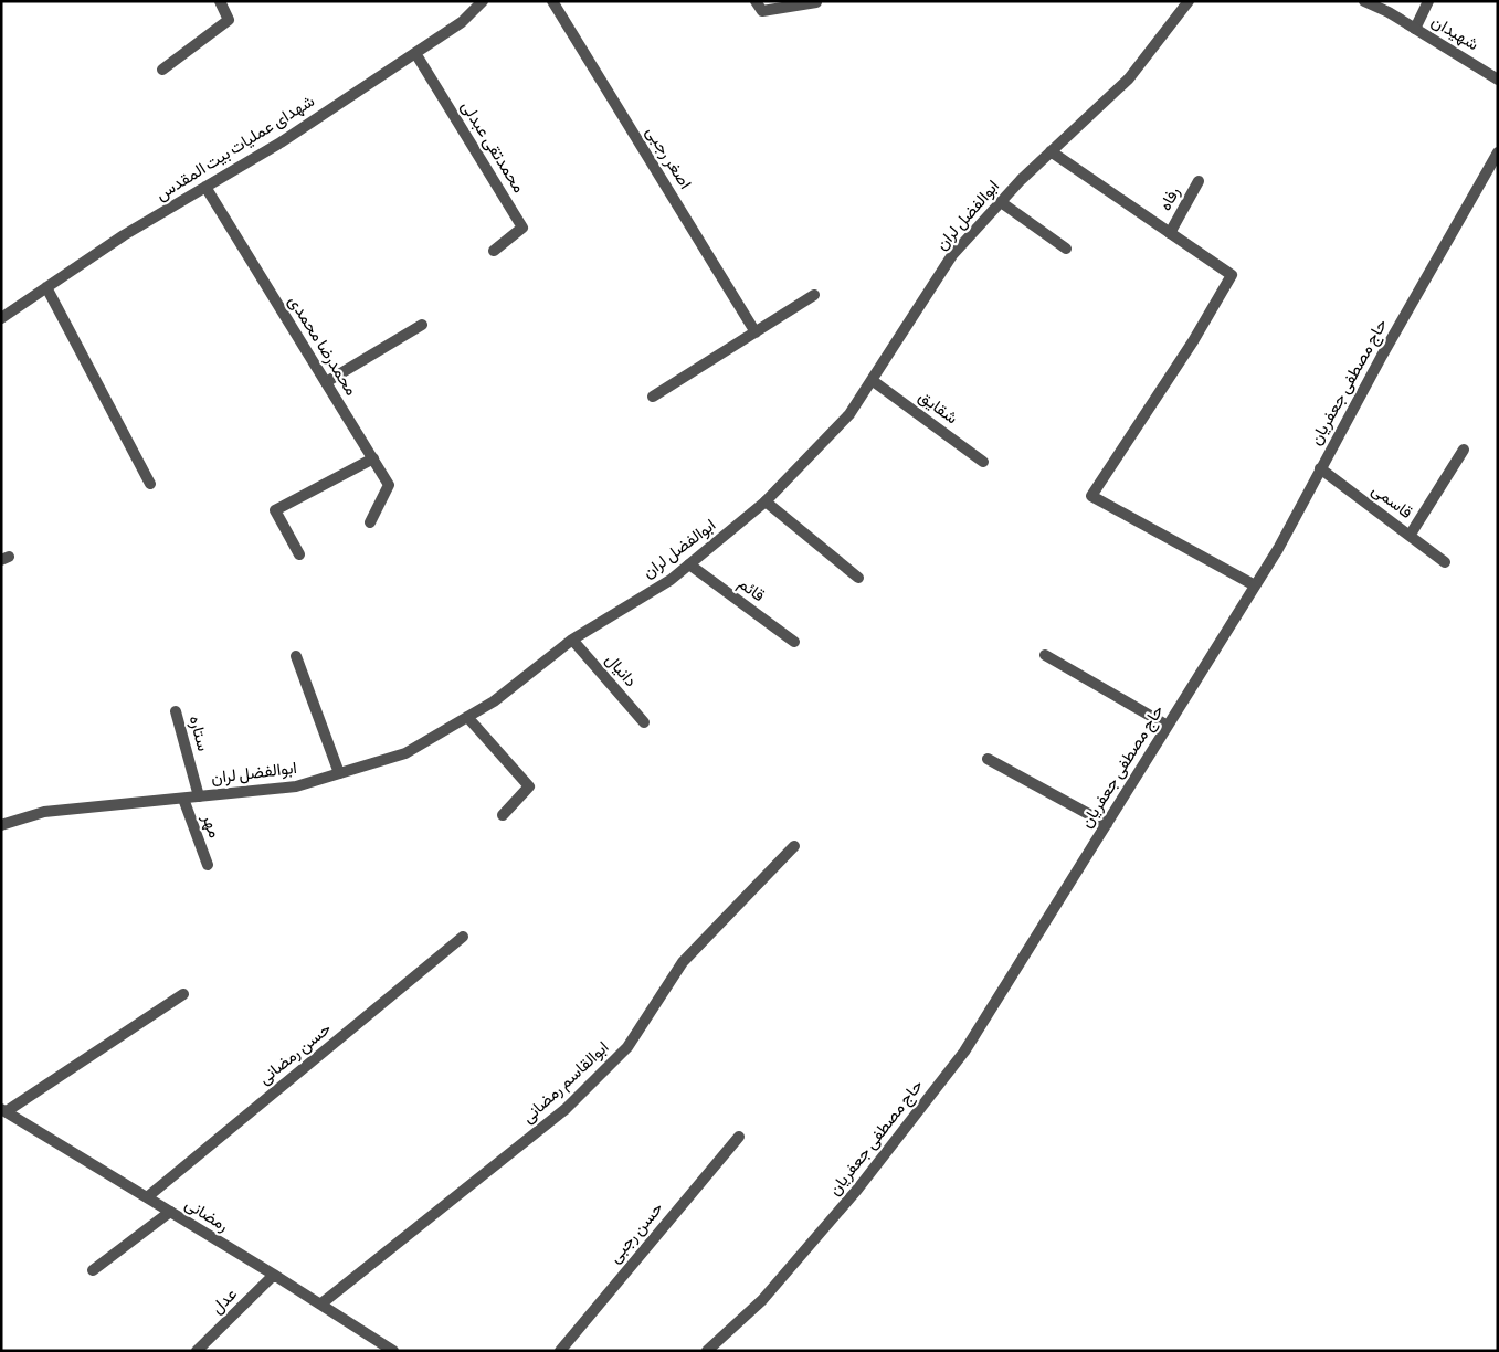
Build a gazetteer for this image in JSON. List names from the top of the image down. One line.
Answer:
{"streets":{"street":["شهیدان","محمدتقی عبدلی","شهدای عملیات بیت المقدس","اصغر رجبی","رفاه","ابوالفضل لران","محمدرضا محمدی","حاج مصطفی جعفریان","شقایق","قاسمی","قائم","دانیال","ستاره","مهر","حسن رمضانی","ابوالقاسم رمضانی","رمضانی","حسن رجبی","عدل"]},"crossings":[["محمدتقی عبدلی","شهدای عملیات بیت المقدس"],["شهدای عملیات بیت المقدس","محمدرضا محمدی"],["ابوالفضل لران","شقایق"],["ابوالفضل لران","قائم"],["ابوالفضل لران","دانیال"],["ابوالفضل لران","ستاره"],["ابوالفضل لران","مهر"],["حاج مصطفی جعفریان","قاسمی"],["حسن رمضانی","رمضانی"],["ابوالقاسم رمضانی","رمضانی"],["رمضانی","عدل"]]}
